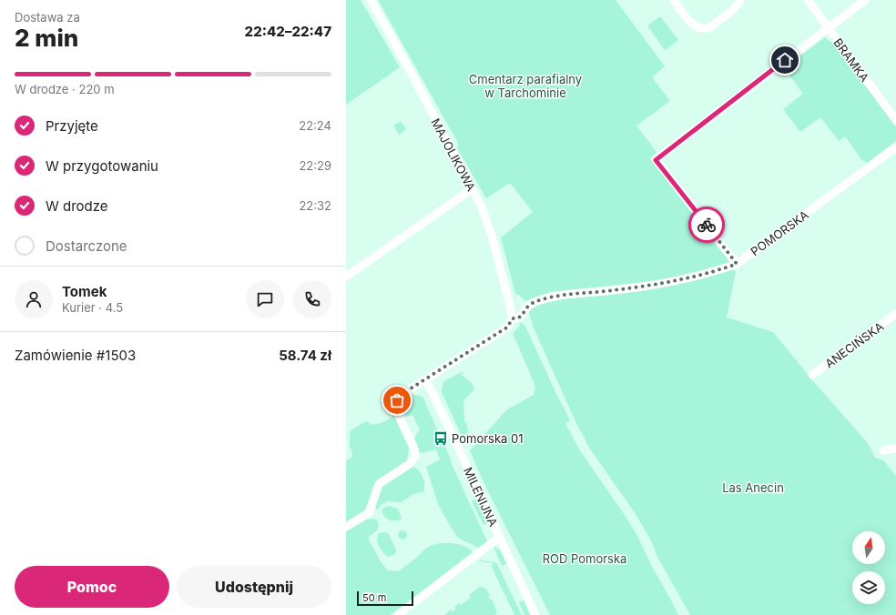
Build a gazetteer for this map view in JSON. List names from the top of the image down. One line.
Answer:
{"streets":{"street":["BRAMKA","MAJOLIKOWA","POMORSKA","ANECIŃSKA","MILENIJNA"]},"crossings":[["MAJOLIKOWA","POMORSKA"],["POMORSKA","MILENIJNA"]],"parks":["Cmentarz parafialny w Tarchominie","Las Anecin","ROD Pomorska"],"places":{"bus stop":["Pomorska 01"]},"scale_bar":"50 m","north":"top","page":{"heading":["2 min","Dostawa za","22:42–22:47"],"panel":["Tomek","Kurier · 4.5","Zamówienie #1503","58.74 zł"],"bar":"W drodze · 220 m","list":[["Przyjęte","22:24"],["W przygotowaniu","22:29"],["W drodze","22:32"],"Dostarczone"],"buttons":["Pomoc","Udostępnij"],"scale":"50 m"}}
